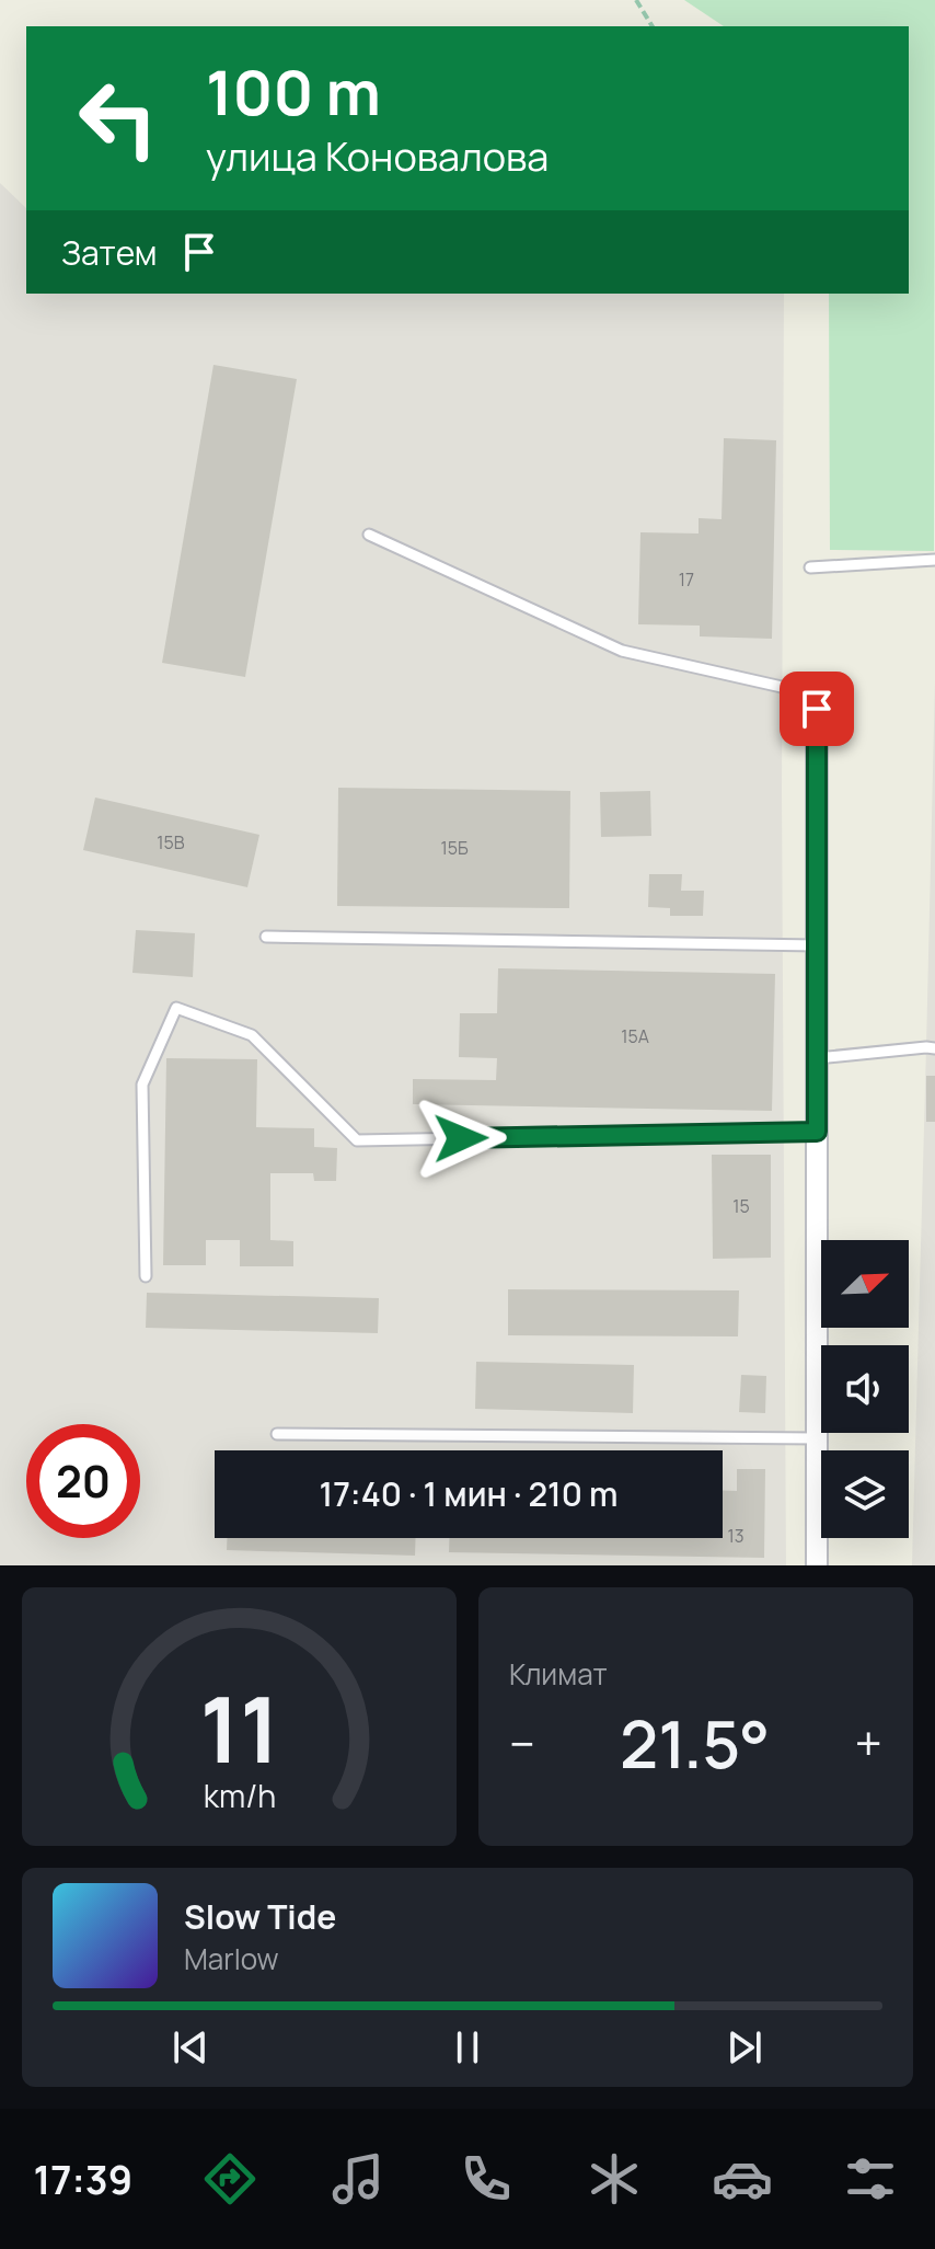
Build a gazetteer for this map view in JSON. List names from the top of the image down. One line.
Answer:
{"house_numbers":["17","15В","15Б","15А","15","13"],"north":"top right","page":{"turn":["100 m","улица Коновалова"],"then":"Затем","limit":"20","trip":"17:40 · 1 мин · 210 m","tile":"Климат","heat":["−","21.5°","+"],"song":["Slow Tide","Marlow"],"tabs":"17:39","gauge":["11","km/h"]}}
